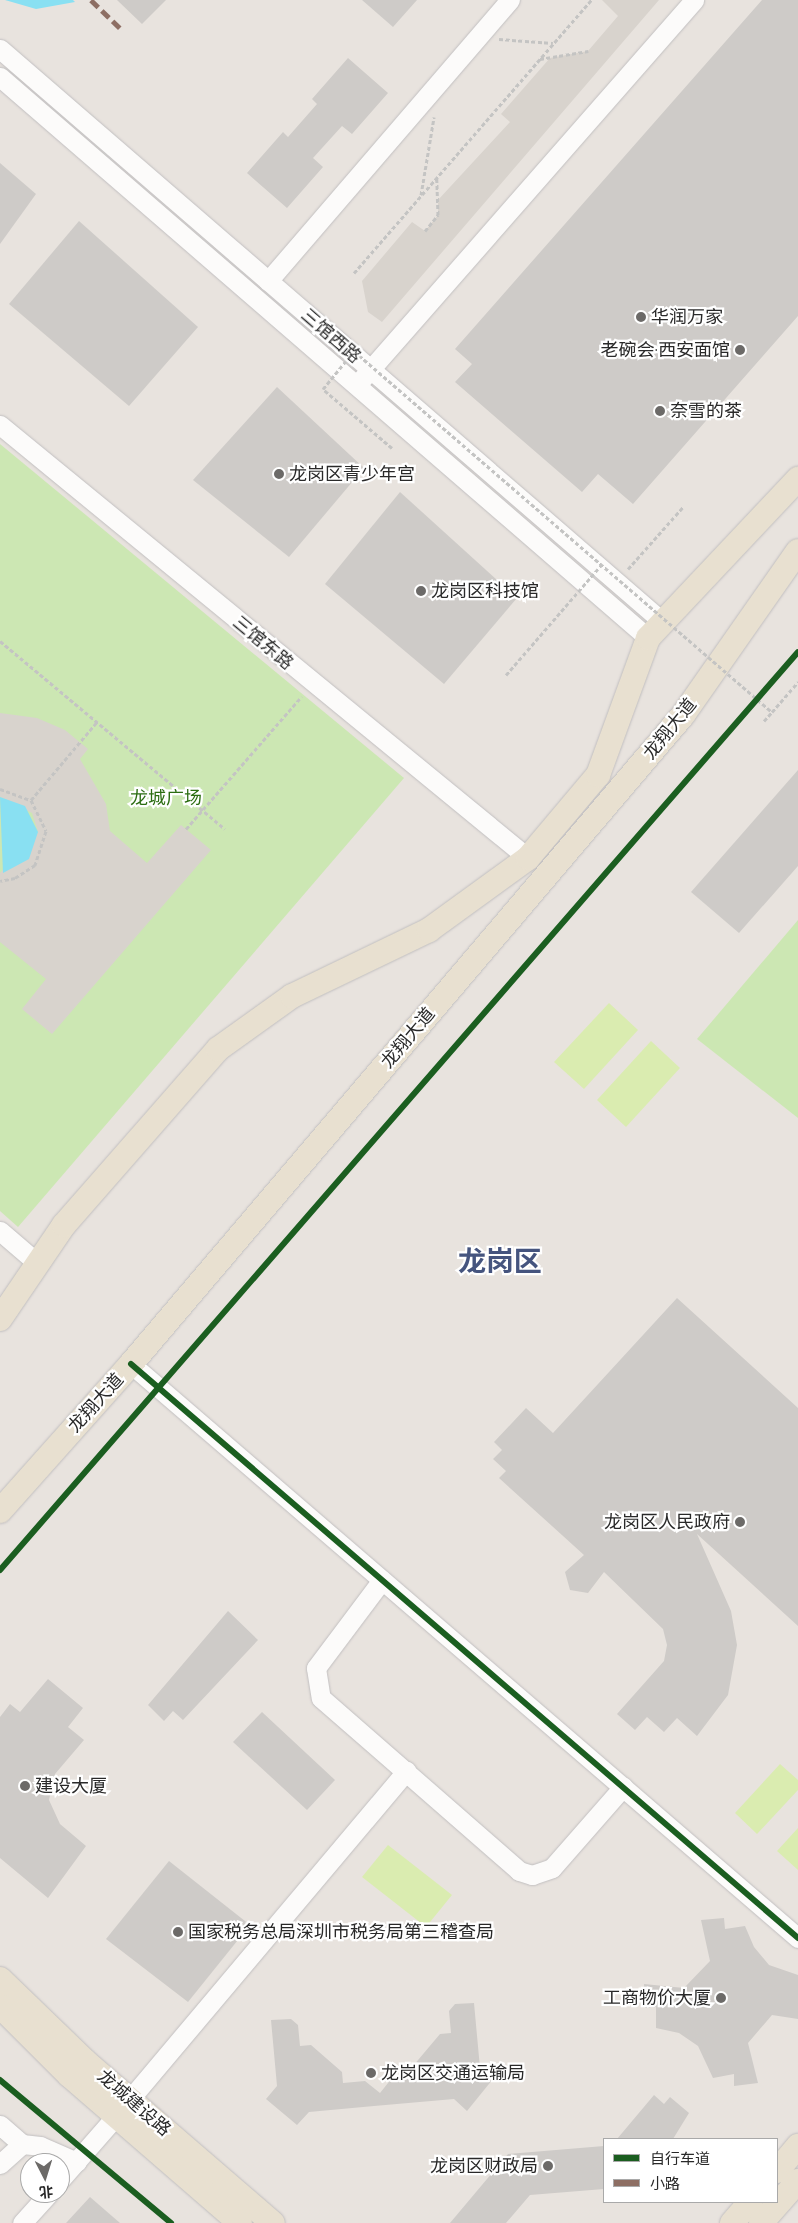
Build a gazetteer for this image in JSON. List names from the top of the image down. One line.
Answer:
{"streets":{"main road":["龙翔大道","龙城建设路"],"street":["三馆西路","三馆东路"]},"districts":["龙岗区"],"parks":["龙城广场"],"places":["华润万家","老碗会·西安面馆","奈雪的茶","龙岗区青少年宫","龙岗区科技馆","龙岗区人民政府","建设大厦","国家税务总局深圳市税务局第三稽查局","工商物价大厦","龙岗区交通运输局","龙岗区财政局"],"legend":["自行车道","小路"],"north":"bottom"}
